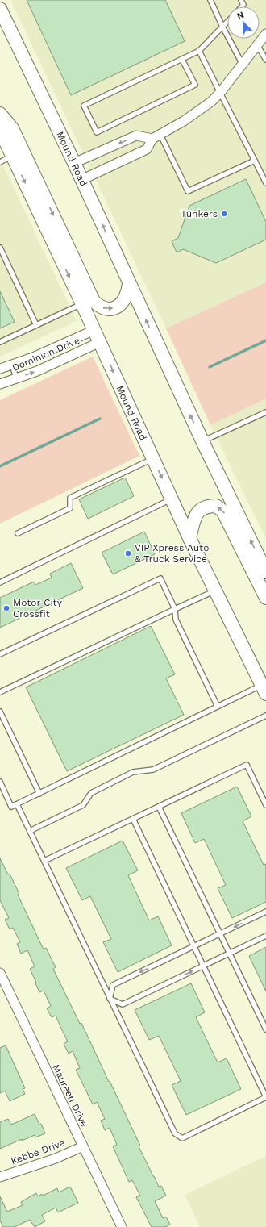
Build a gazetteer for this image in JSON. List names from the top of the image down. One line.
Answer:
{"streets":{"main road":["Mound Road"],"street":["Dominion Drive","Maureen Drive","Kebbe Drive"]},"crossings":[["Mound Road","Dominion Drive"],["Maureen Drive","Kebbe Drive"]],"places":["Tünkers","VIP Xpress Auto & Truck Service","Motor City Crossfit"],"north":"top left"}
